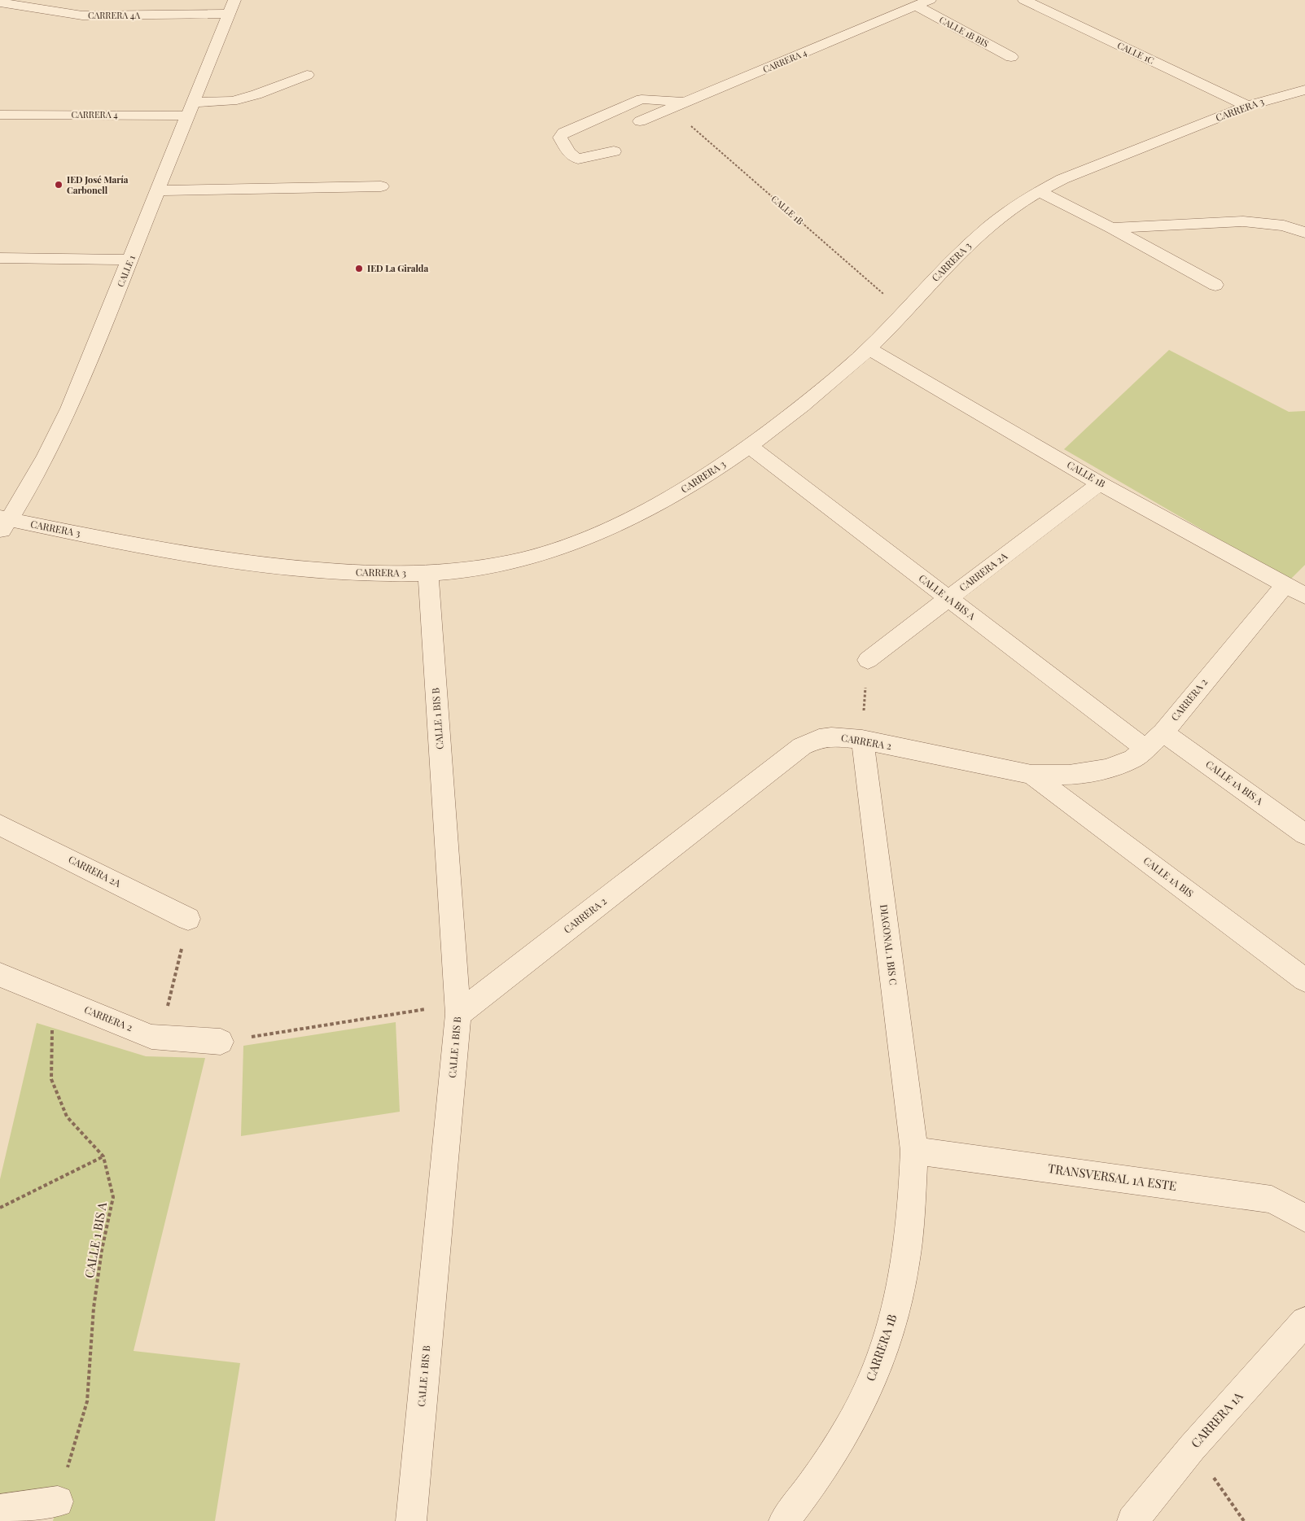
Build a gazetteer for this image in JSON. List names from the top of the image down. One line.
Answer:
{"streets":{"street":["CARRERA 4A","CALLE 1B BIS","CALLE 1C","CARRERA 4","CARRERA 3","CALLE 1B","CALLE 1","CARRERA 2A","CALLE 1A BIS A","CARRERA 2","CALLE 1 BIS B","CALLE 1A BIS","DIAGONAL 1 BIS C","TRANSVERSAL 1A ESTE","CARRERA 1B","CARRERA 1A"],"path":["CALLE 1 BIS A"]},"crossings":[["CARRERA 4A","CALLE 1"],["CALLE 1B BIS","CARRERA 4"],["CALLE 1C","CARRERA 3"],["CARRERA 4","CALLE 1B"],["CARRERA 4","CALLE 1"],["CARRERA 3","CALLE 1B"],["CARRERA 3","CALLE 1"],["CARRERA 3","CALLE 1A BIS A"],["CARRERA 3","CALLE 1 BIS B"],["CALLE 1B","CARRERA 2A"],["CALLE 1B","CARRERA 2"],["CARRERA 2A","CALLE 1A BIS A"],["CALLE 1A BIS A","CARRERA 2"],["CARRERA 2","CALLE 1 BIS B"],["CARRERA 2","CALLE 1A BIS"],["CARRERA 2","DIAGONAL 1 BIS C"],["CARRERA 2","CALLE 1 BIS A"],["DIAGONAL 1 BIS C","TRANSVERSAL 1A ESTE"],["DIAGONAL 1 BIS C","CARRERA 1B"],["TRANSVERSAL 1A ESTE","CARRERA 1B"]],"places":["IED José María Carbonell","IED La Giralda"]}
